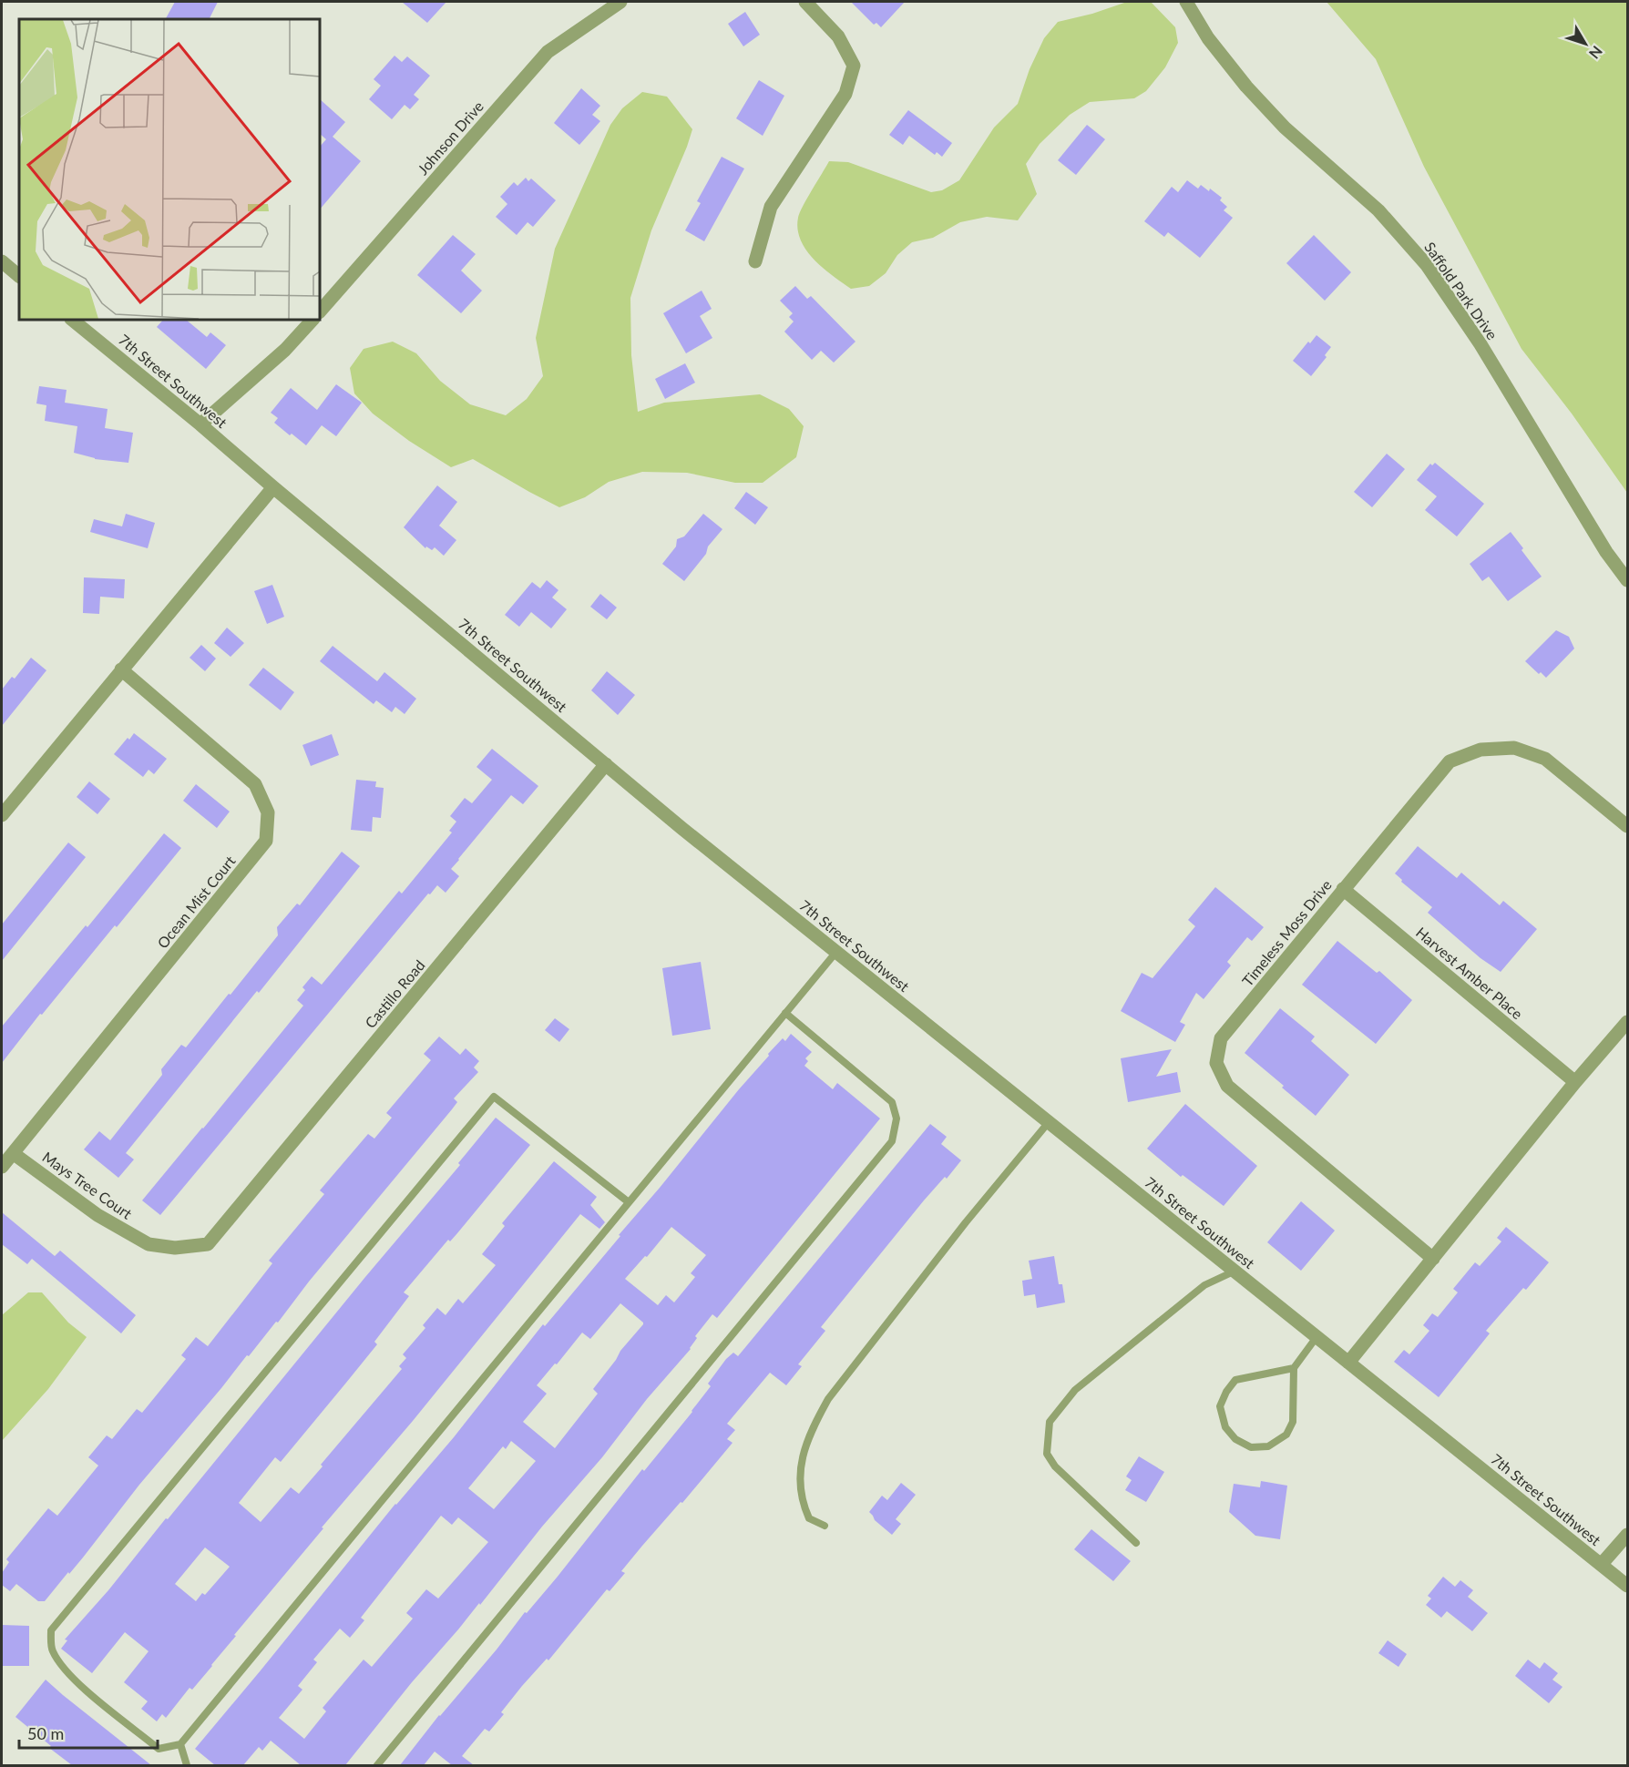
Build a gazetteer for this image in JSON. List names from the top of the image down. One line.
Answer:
{"streets":{"street":["Johnson Drive","Saffold Park Drive","7th Street Southwest","Ocean Mist Court","Timeless Moss Drive","Harvest Amber Place","Castillo Road","Mays Tree Court"]},"crossings":[["7th Street Southwest","Castillo Road"],["Ocean Mist Court","Mays Tree Court"],["Timeless Moss Drive","Harvest Amber Place"],["Castillo Road","Mays Tree Court"]],"scale_bar":"50 m","north":"bottom right"}
